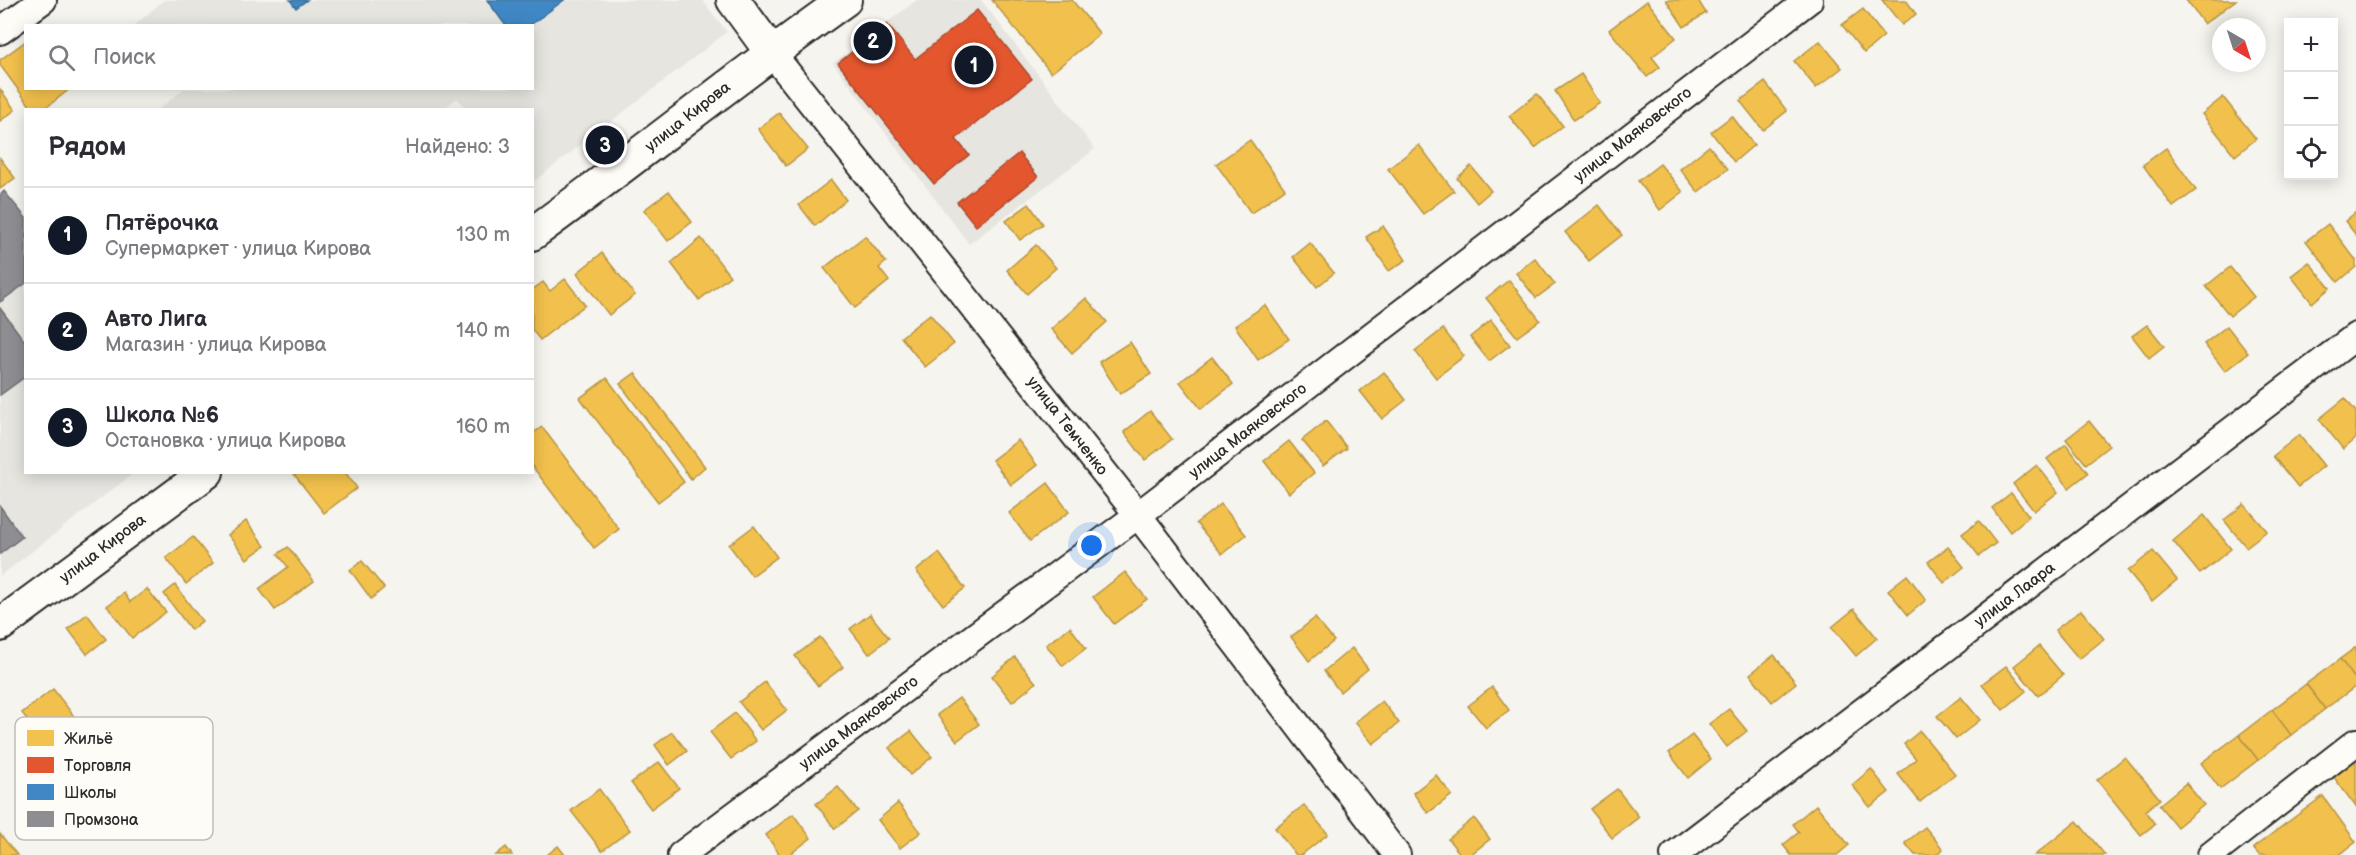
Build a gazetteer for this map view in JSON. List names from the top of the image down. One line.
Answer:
{"streets":{"main road":["улица Кирова","улица Темченко"],"street":["улица Маяковского","улица Лаара"]},"crossings":[["улица Кирова","улица Темченко"],["улица Маяковского","улица Темченко"]],"legend":["Жильё","Торговля","Школы","Промзона"],"north":"bottom right","page":{"map_buttons":["+","−"],"pins":["2","1","3"],"search":"Поиск","heading":["Рядом","Найдено: 3"],"list":[{"mark":"1","name":"Пятёрочка","note":"Супермаркет · улица Кирова","value":"130 m"},{"mark":"2","name":"Авто Лига","note":"Магазин · улица Кирова","value":"140 m"},{"mark":"3","name":"Школа №6","note":"Остановка · улица Кирова","value":"160 m"}]}}
